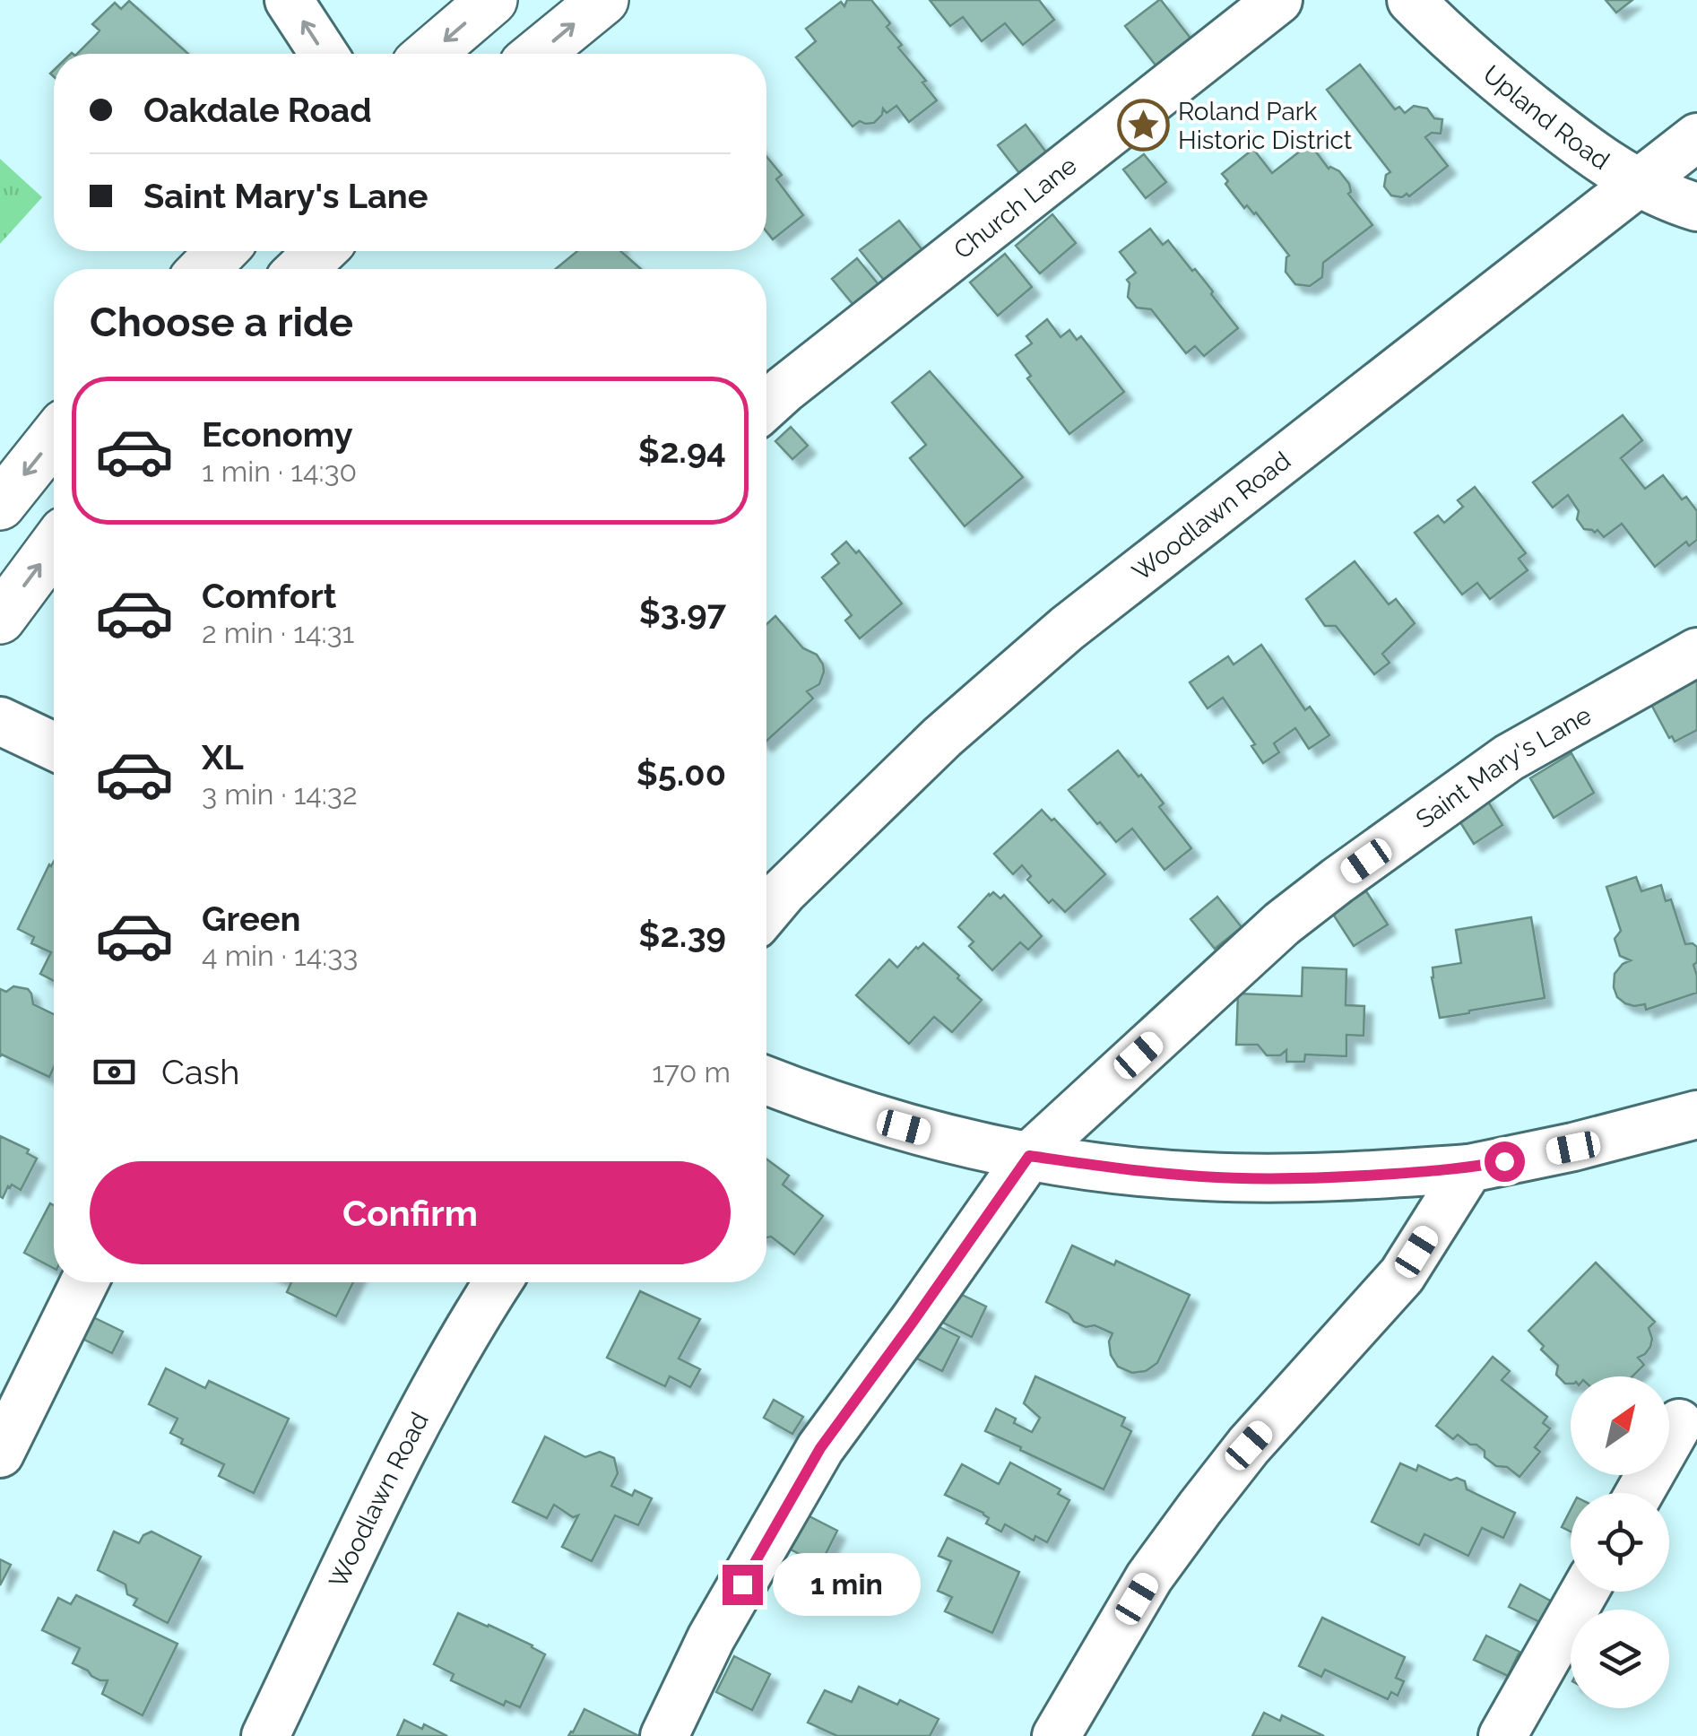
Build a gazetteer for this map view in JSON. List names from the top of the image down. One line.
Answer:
{"streets":{"street":["Upland Road","Church Lane","Woodlawn Road","Saint Mary's Lane"]},"crossings":[["Upland Road","Woodlawn Road"]],"places":{"place":["Roland Park Historic District"]},"north":"top right","page":{"banner":["Oakdale Road","Saint Mary's Lane"],"heading":"Choose a ride","list":[{"name":"Economy","note":"1 min · 14:30","value":"$2.94"},{"name":"Comfort","note":"2 min · 14:31","value":"$3.97"},{"name":"XL","note":"3 min · 14:32","value":"$5.00"},{"name":"Green","note":"4 min · 14:33","value":"$2.39"}],"pay":["Cash","170 m"],"buttons":"Confirm","bubble":"1 min"}}
